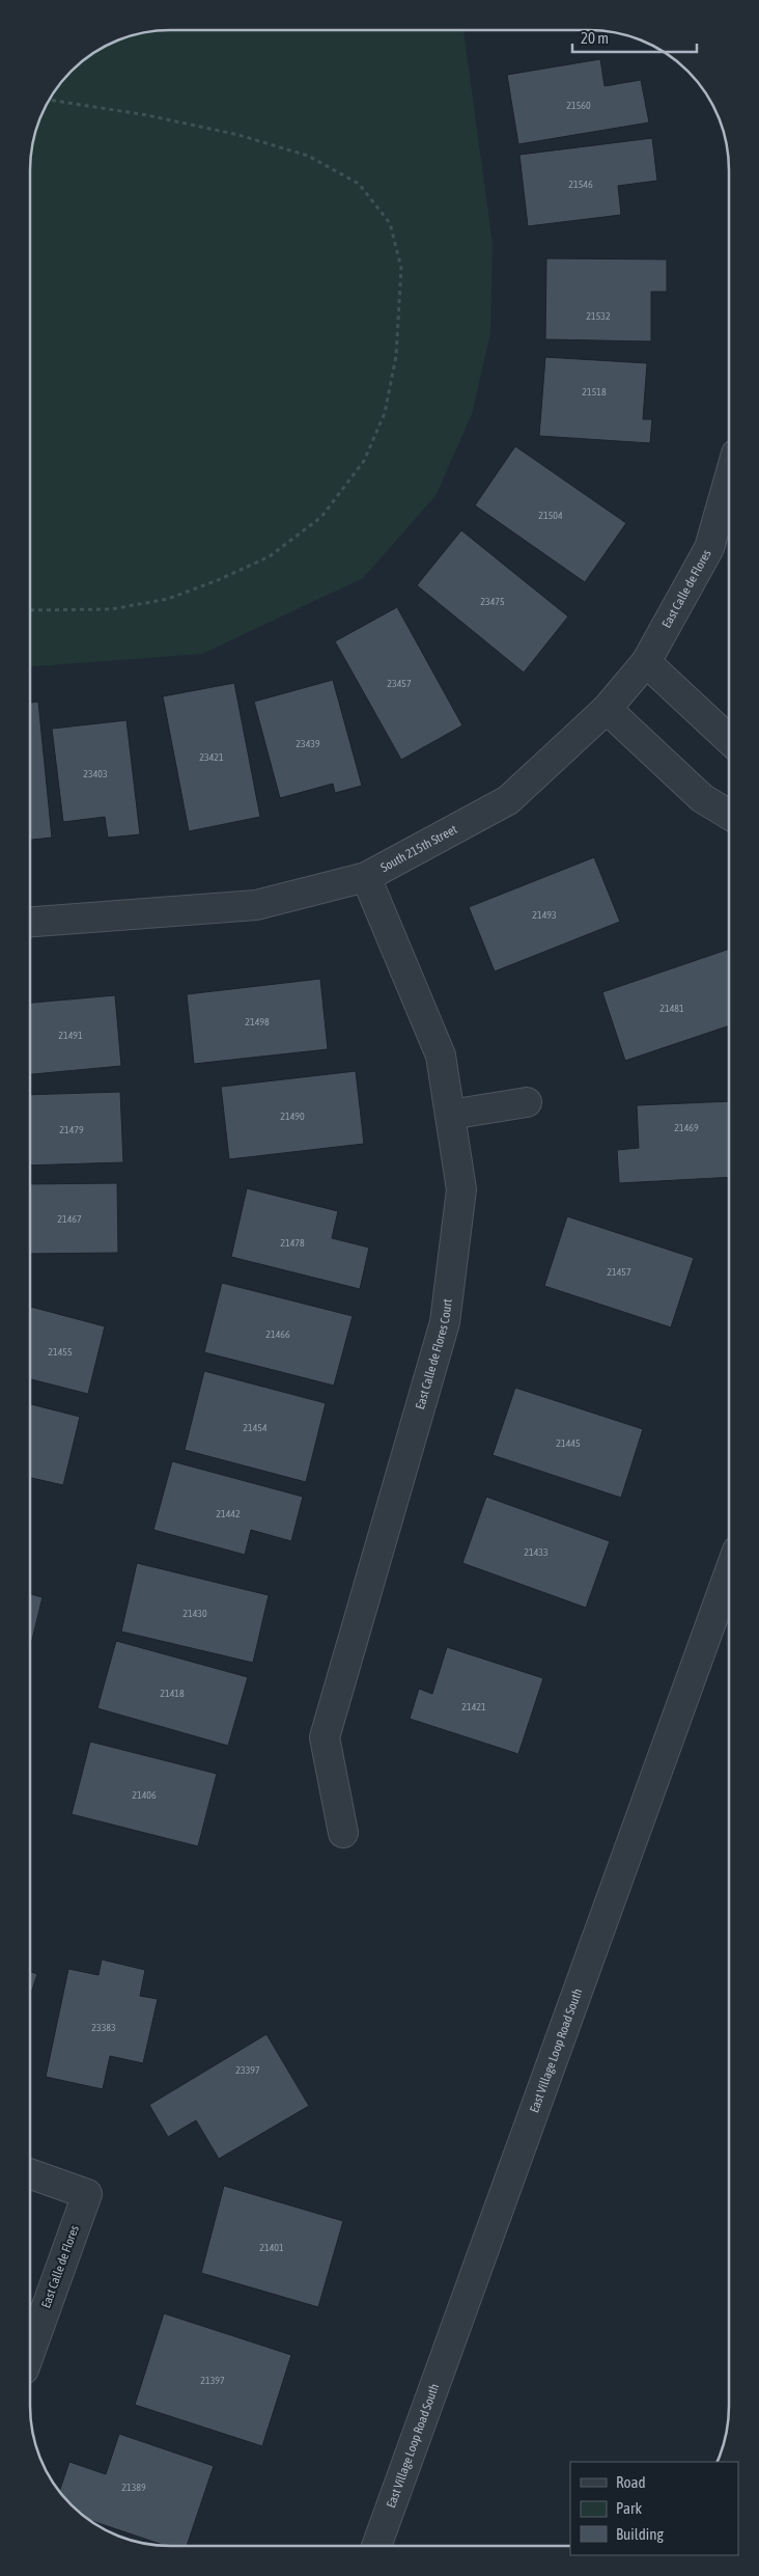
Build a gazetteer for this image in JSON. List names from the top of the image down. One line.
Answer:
{"streets":{"street":["East Calle de Flores","South 215th Street","East Calle de Flores Court","East Village Loop Road South"]},"crossings":[["East Calle de Flores","South 215th Street"],["South 215th Street","East Calle de Flores Court"]],"house_numbers":["21560","21546","21532","21518","21504","23475","23457","23439","23421","23403","21493","21481","21498","21491","21490","21469","21479","21467","21478","21457","21466","21455","21454","21445","21442","21433","21430","21418","21421","21406","23383","23397","21401","21397","21389"],"legend":["Road","Park","Building"],"scale_bar":"20 m"}
